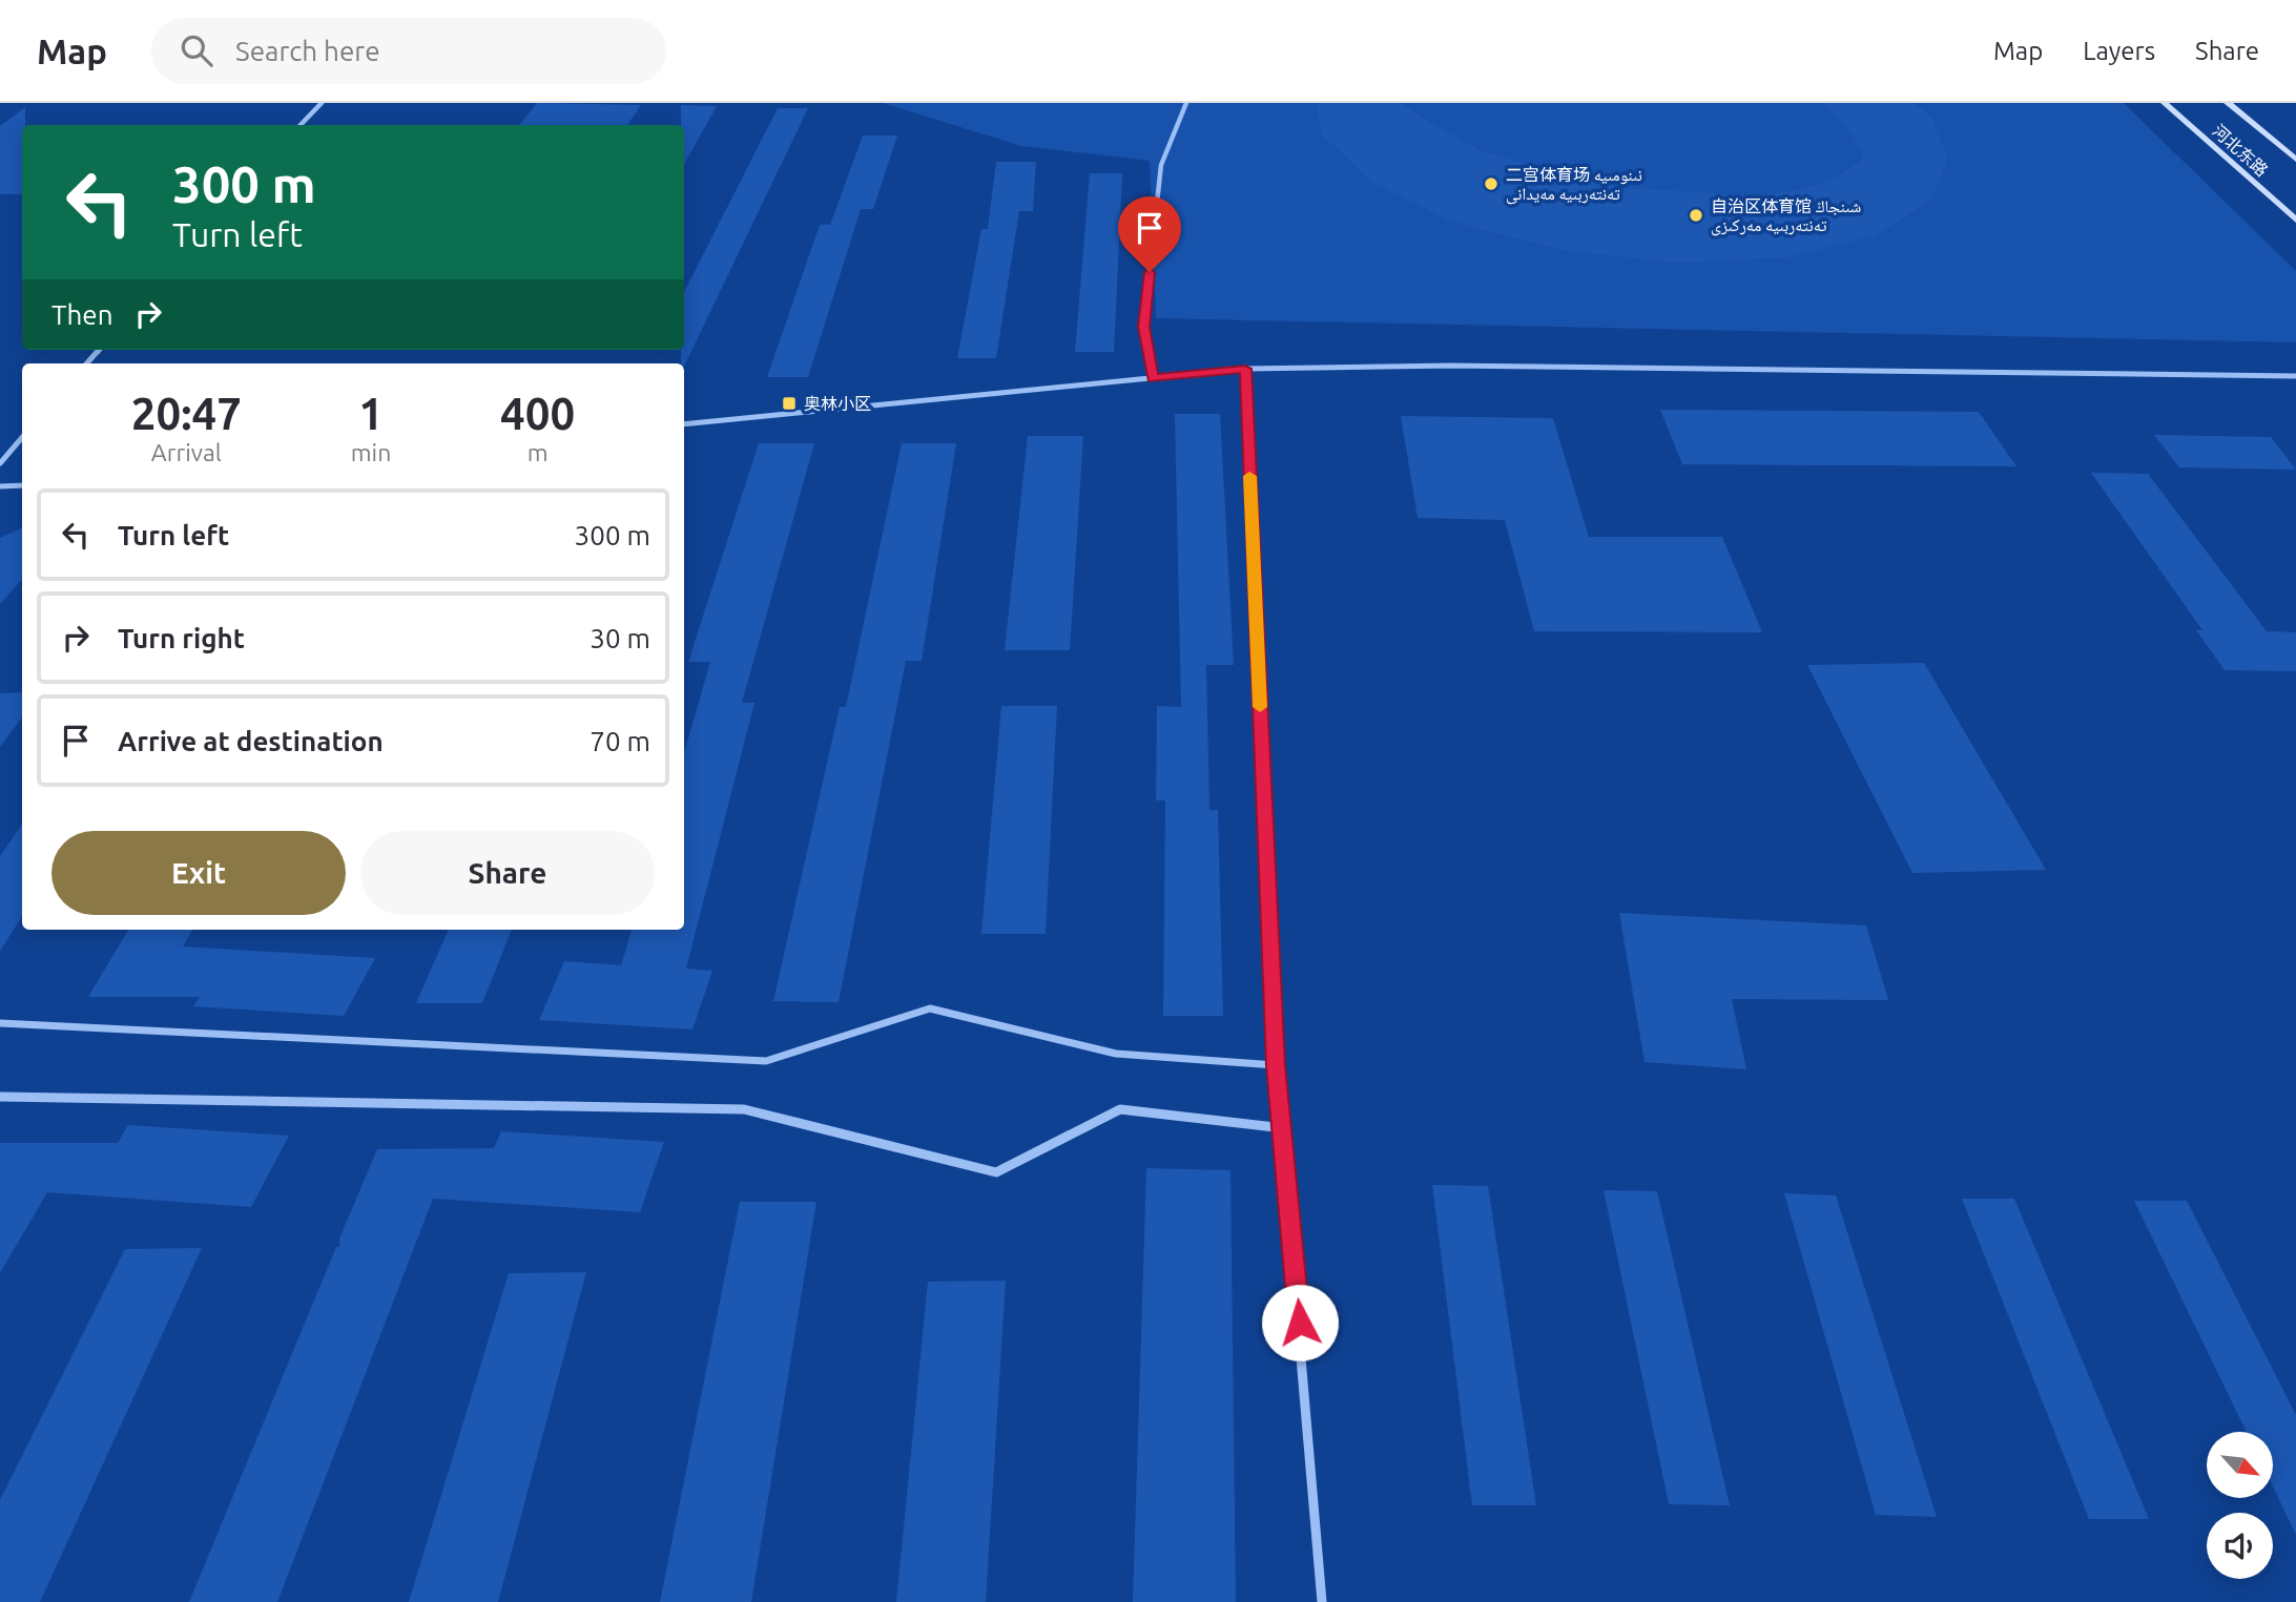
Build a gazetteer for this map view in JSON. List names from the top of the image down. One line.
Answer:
{"streets":{"main road":["河北东路"]},"places":{"other":["二宫体育场 نىنومىيە تەنتەربىيە مەيدانى","自治区体育馆 شىنجاڭ تەنتەربىيە مەركىزى"],"transit":["奥林小区"]},"north":"bottom right","page":{"header":"Map","search":"Search here","nav":["Map","Layers","Share"],"turn":["300 m","Turn left"],"then":"Then","eta":["20:47","Arrival","1","min","400","m"],"list":[{"name":"Turn left","value":"300 m"},{"name":"Turn right","value":"30 m"},{"name":"Arrive at destination","value":"70 m"}],"buttons":["Exit","Share"]}}
